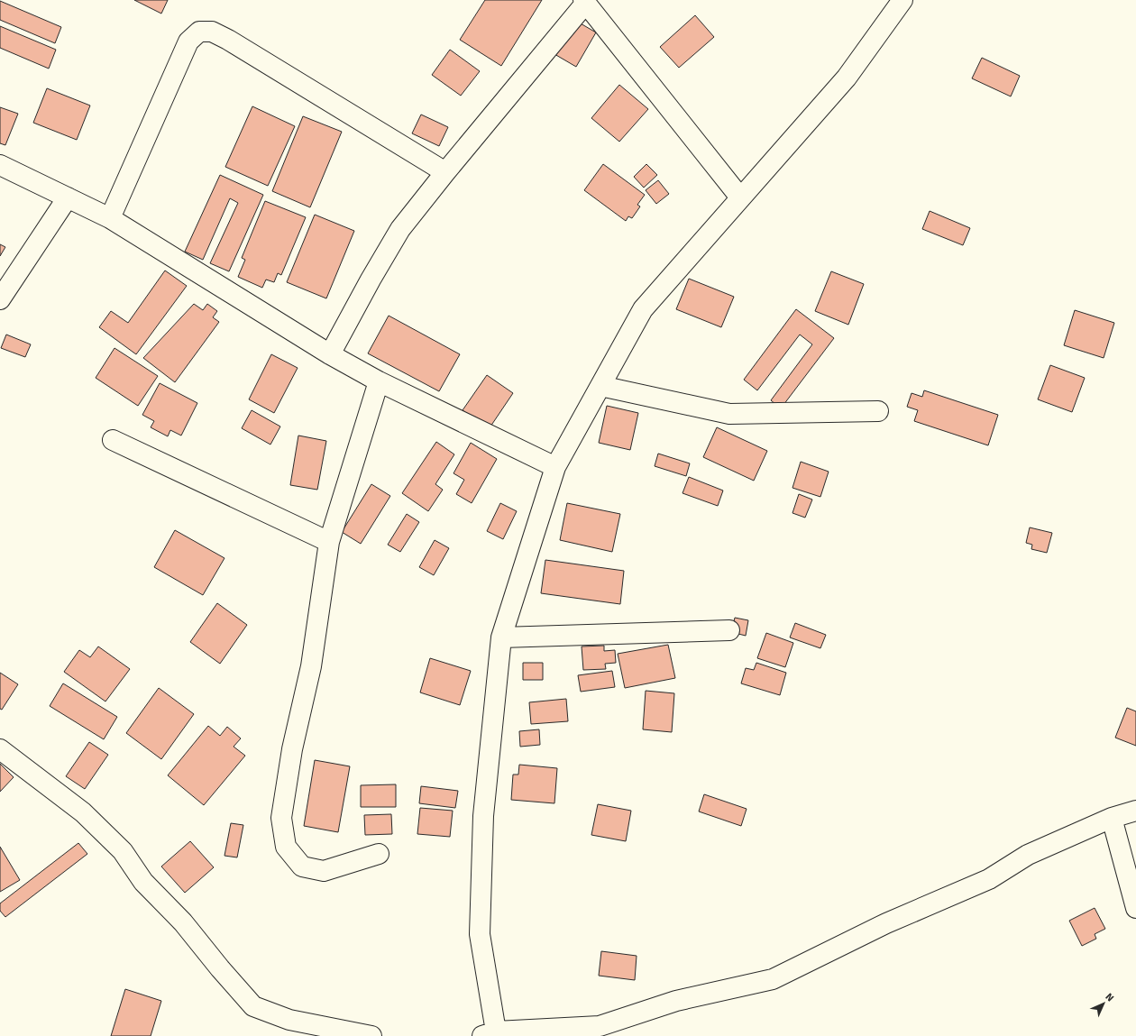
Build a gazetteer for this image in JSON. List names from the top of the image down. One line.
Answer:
{"north":"top right"}
